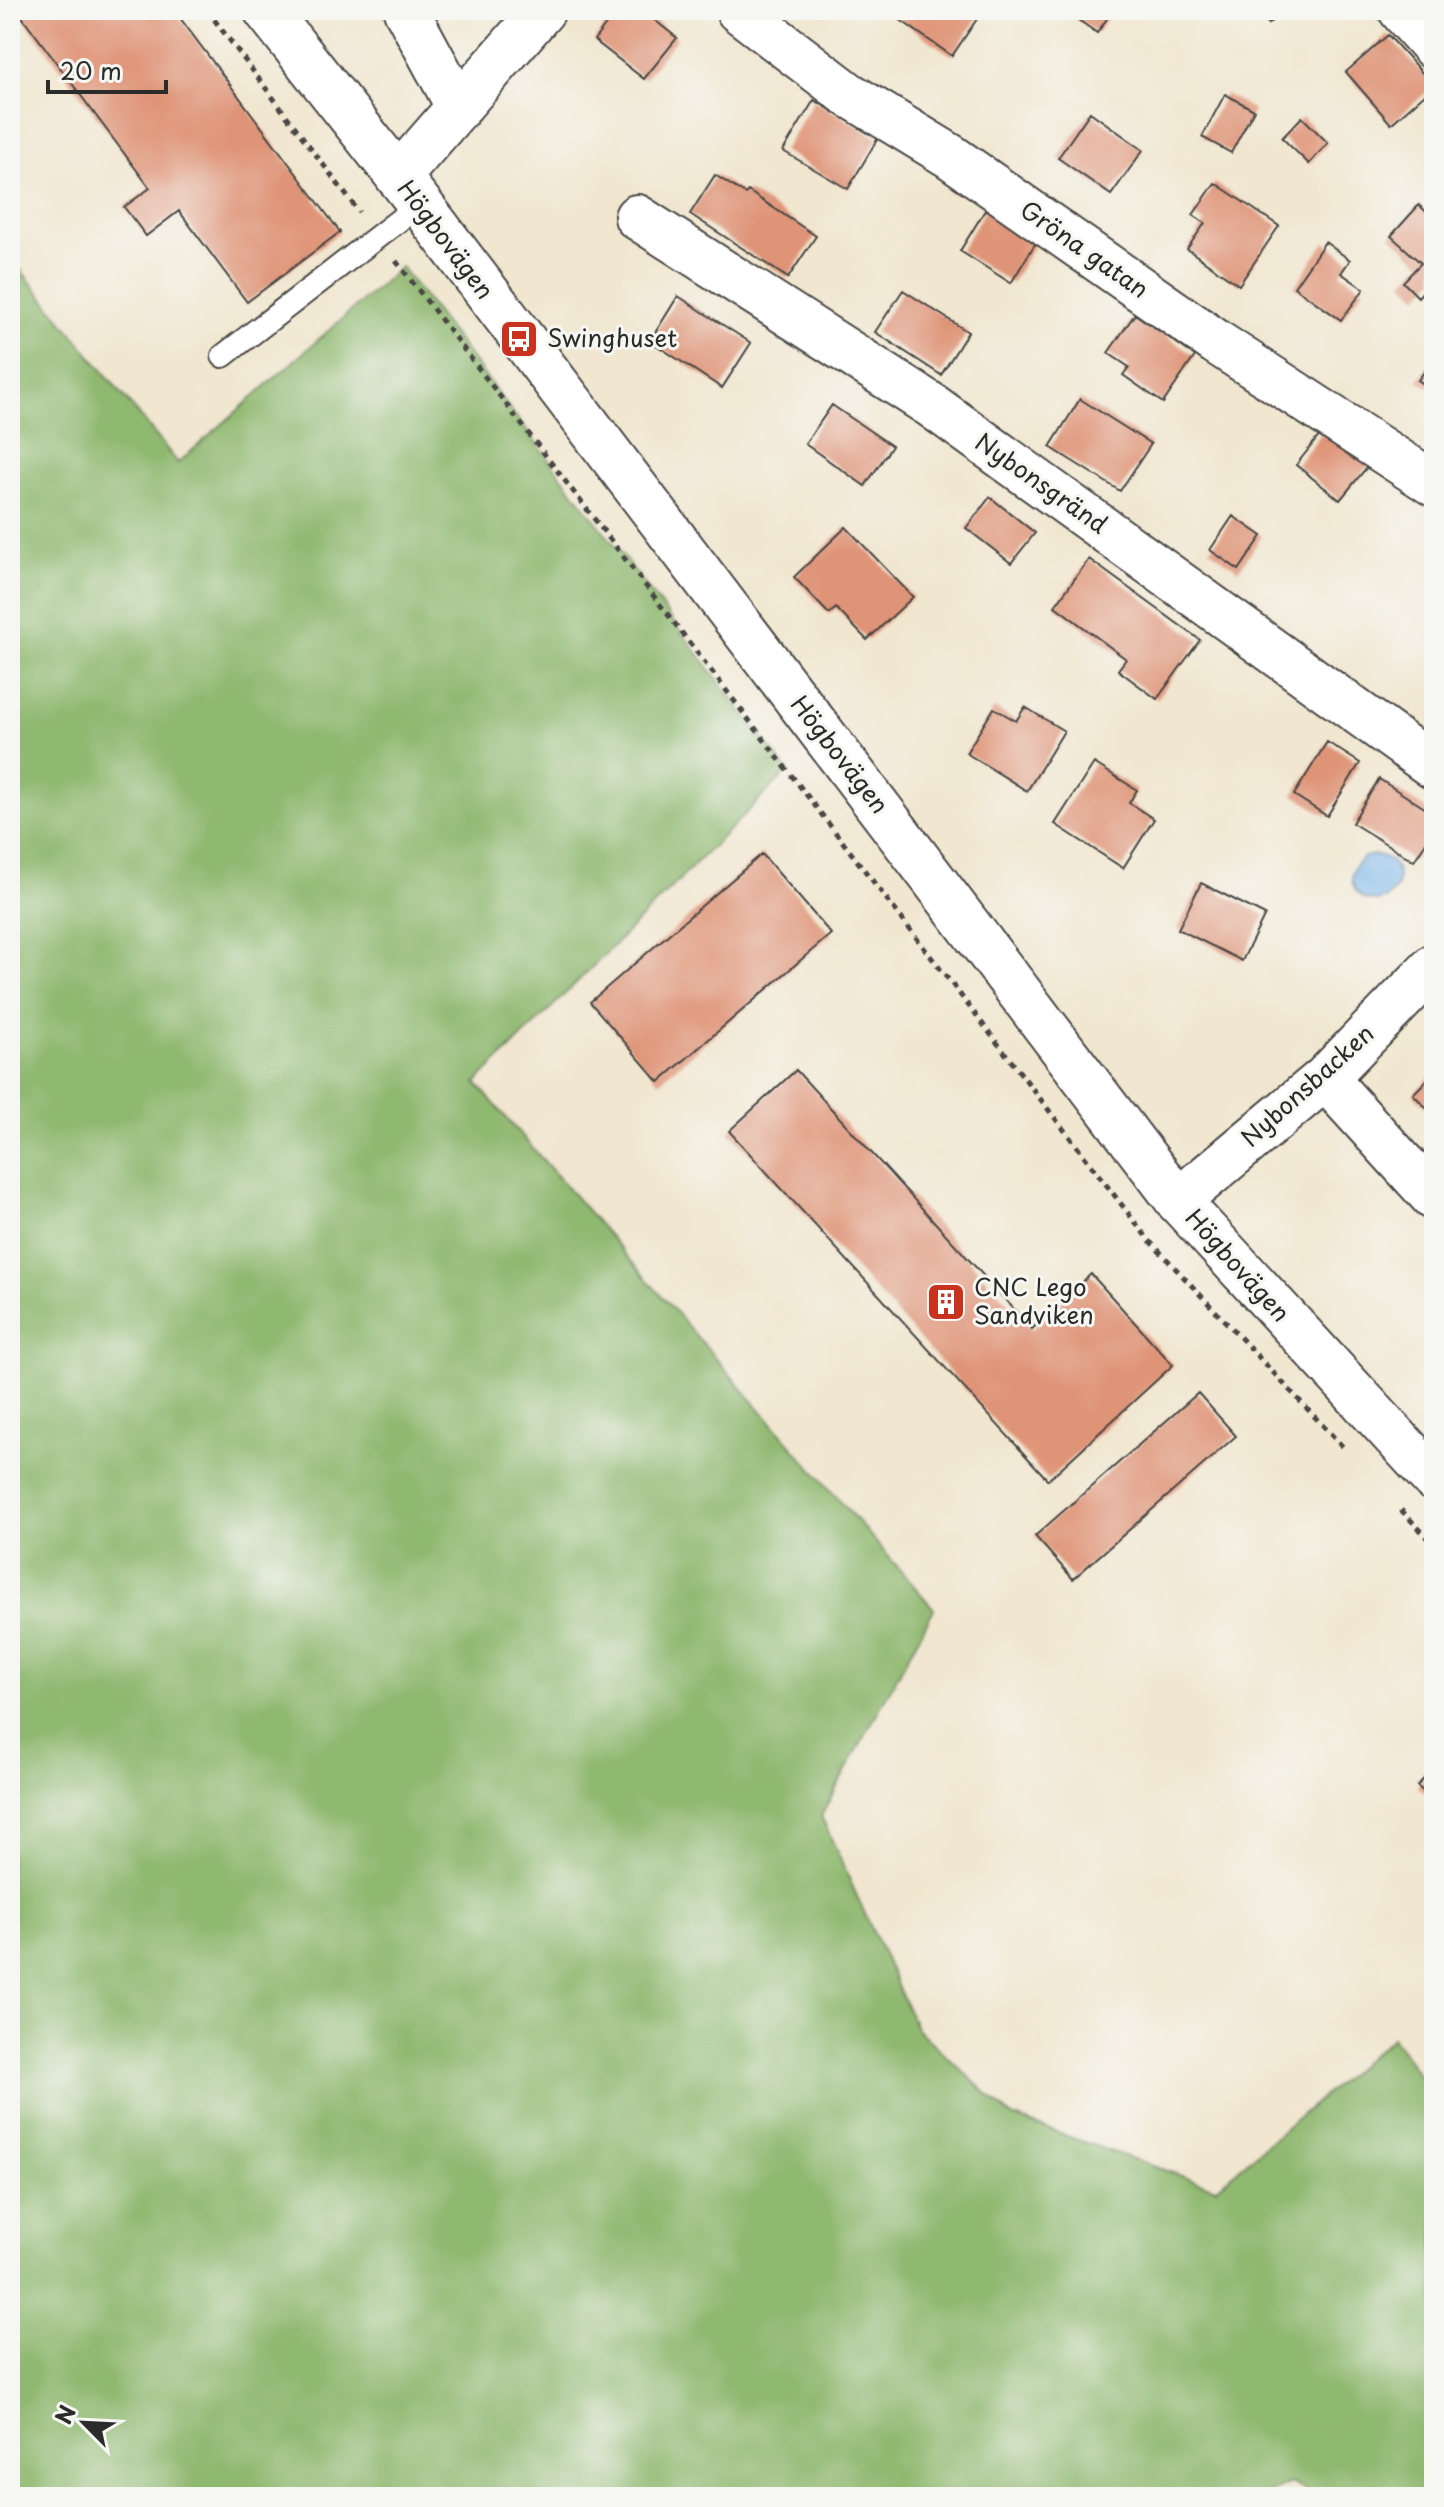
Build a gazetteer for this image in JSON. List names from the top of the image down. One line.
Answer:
{"streets":{"street":["Högbovägen","Gröna gatan","Nybonsgränd","Nybonsbacken"]},"crossings":[["Högbovägen","Nybonsbacken"]],"places":{"bus stop":["Swinghuset"],"building":["CNC Lego Sandviken"]},"scale_bar":"20 m","north":"top left"}
